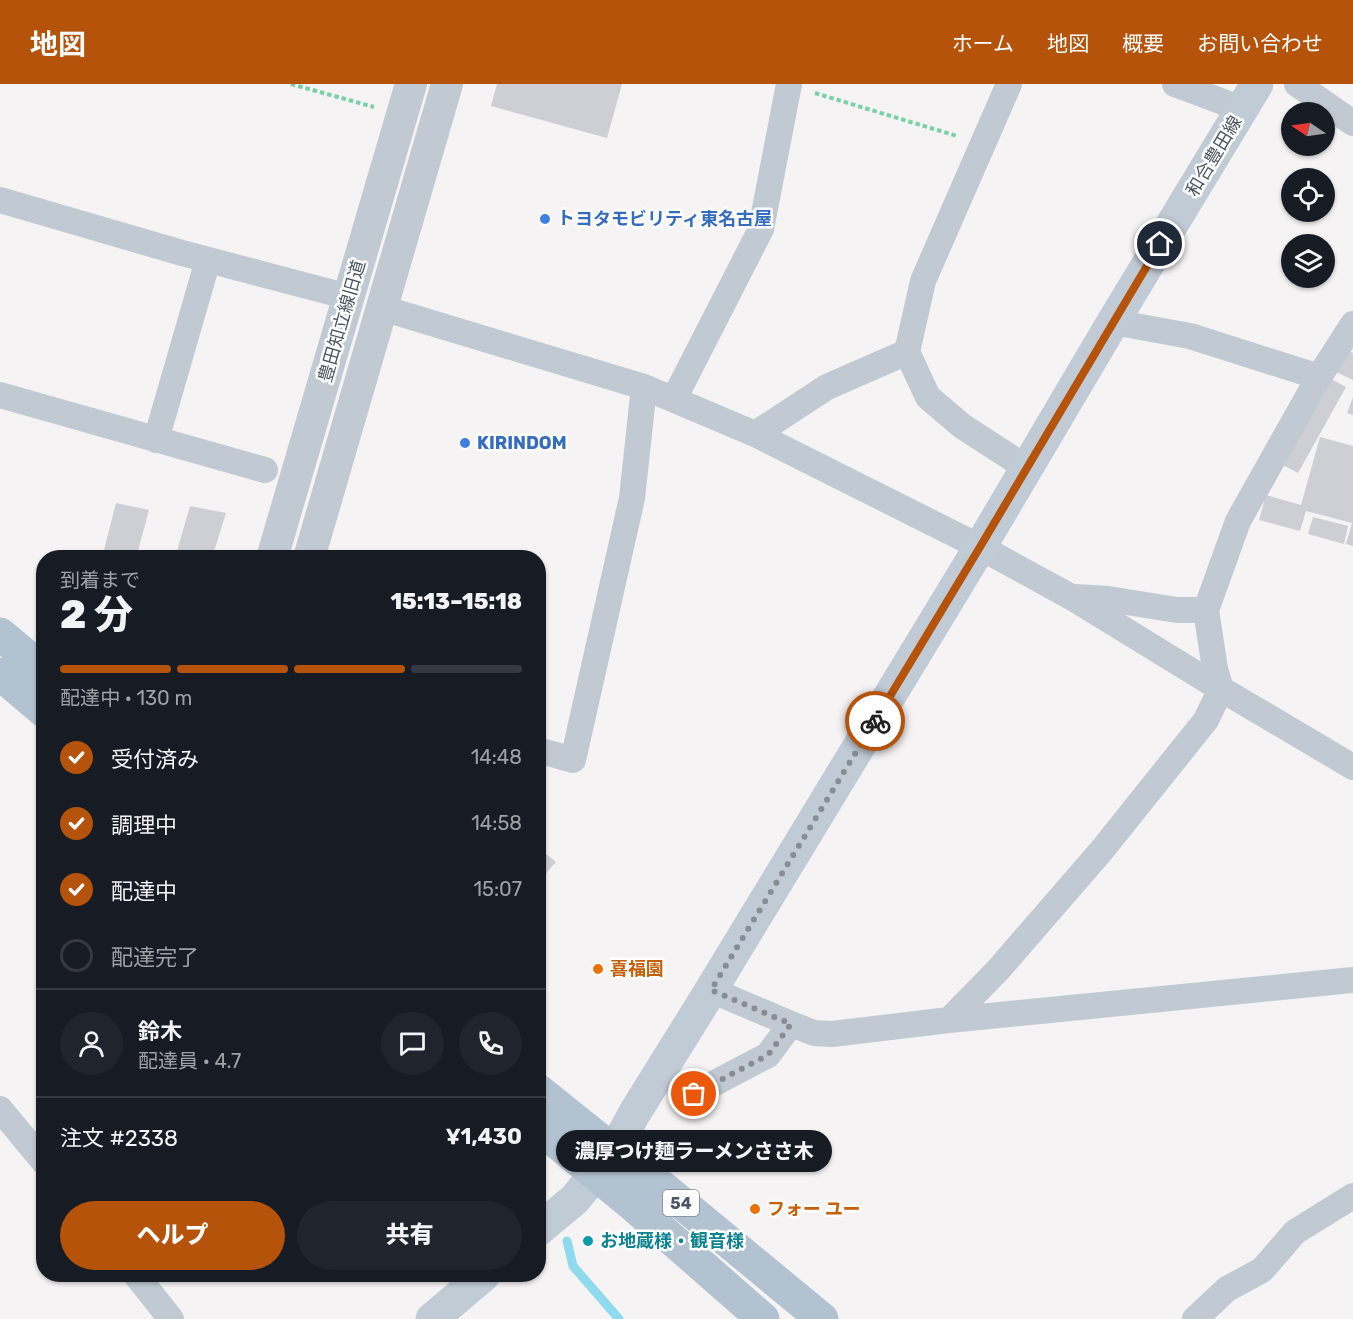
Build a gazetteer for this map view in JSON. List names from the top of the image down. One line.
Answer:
{"streets":{"main road":["和合豊田線","54"],"street":["豊田知立線旧道"]},"crossings":[["和合豊田線","54"]],"places":["トヨタモビリティ東名古屋","KIRINDOM","喜福園","濃厚つけ麺ラーメンささ木","フォー ユー","お地蔵様・観音様"],"north":"left","page":{"header":"地図","nav":["ホーム","地図","概要","お問い合わせ"],"heading":["2 分","到着まで","15:13–15:18"],"panel":["鈴木","配達員 · 4.7","注文 #2338","¥1,430"],"bar":"配達中 · 130 m","list":[["受付済み","14:48"],["調理中","14:58"],["配達中","15:07"],"配達完了"],"bubble":"濃厚つけ麺ラーメンささ木","buttons":["ヘルプ","共有"]}}
